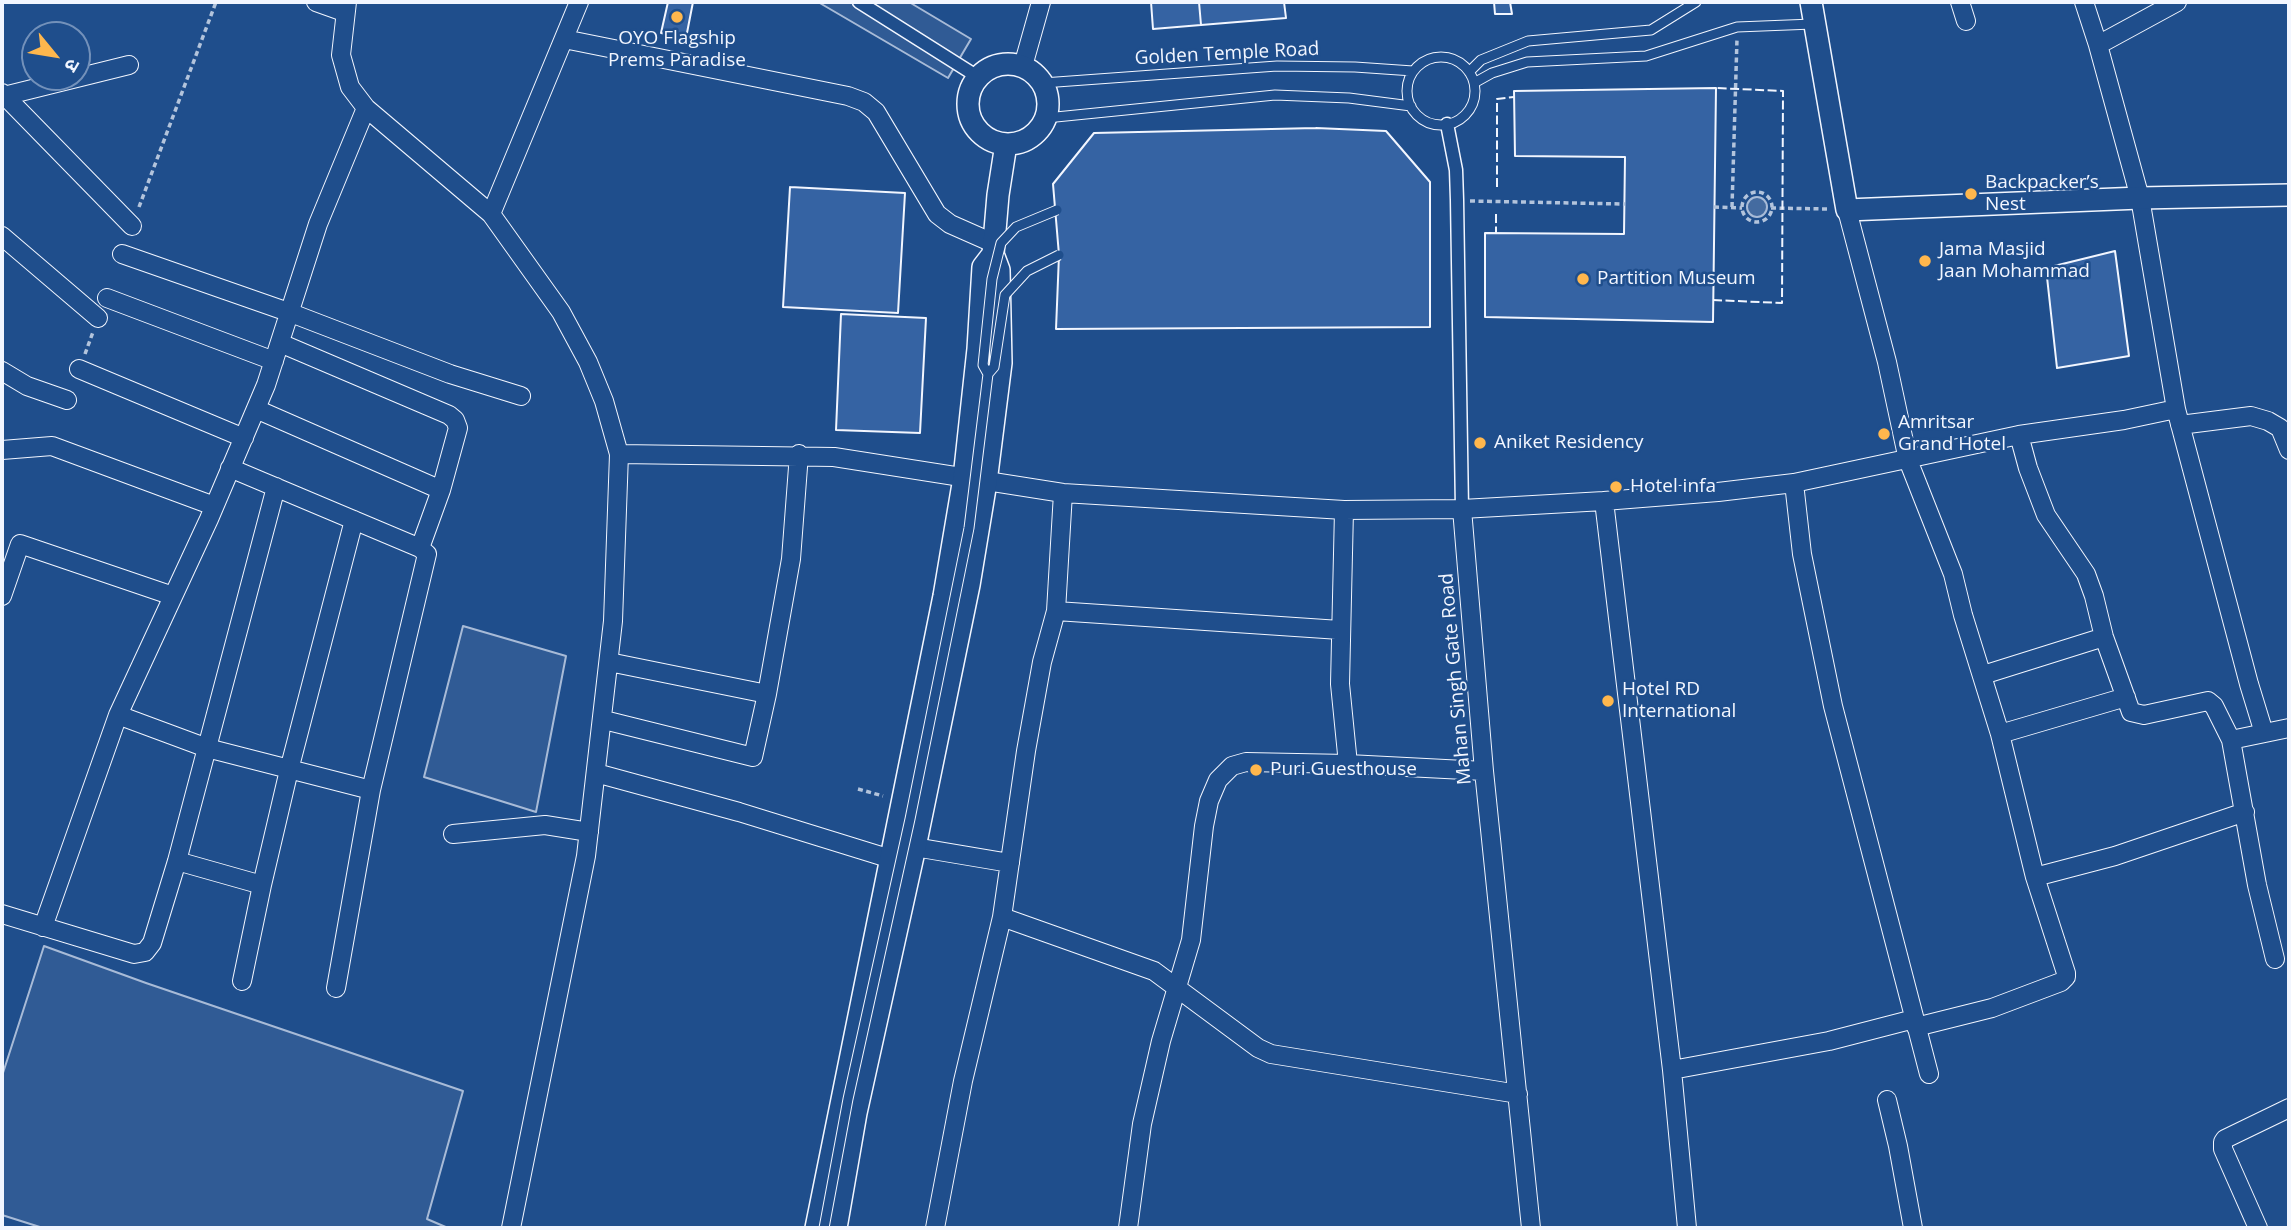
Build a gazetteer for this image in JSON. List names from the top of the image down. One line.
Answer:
{"streets":{"street":["Mahan Singh Gate Road"],"lane":["Golden Temple Road"]},"crossings":[["Golden Temple Road","Mahan Singh Gate Road"]],"places":["OYO Flagship Prems Paradise","Backpacker’s Nest","Jama Masjid Jaan Mohammad","Partition Museum","Amritsar Grand Hotel","Aniket Residency","Hotel infa","Hotel RD International","Puri Guesthouse"],"north":"bottom right"}
